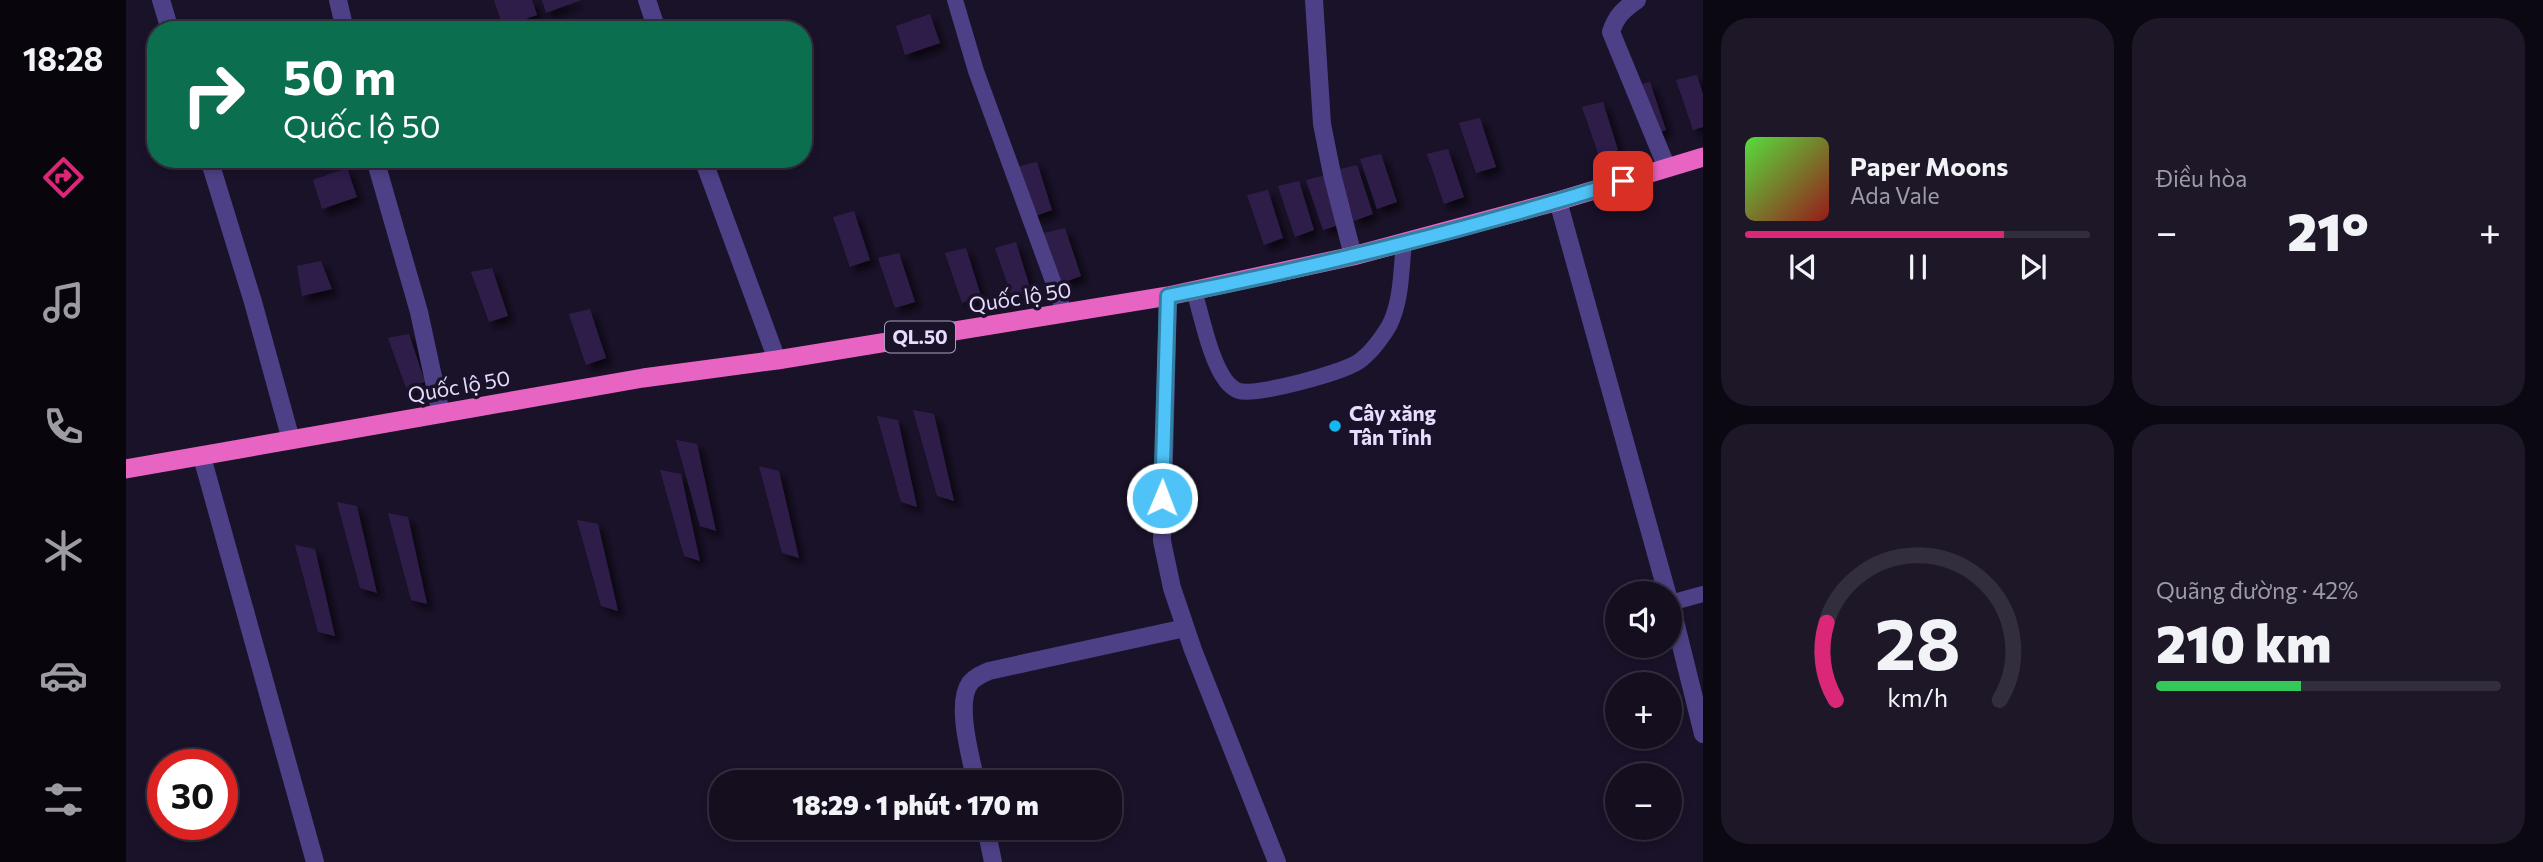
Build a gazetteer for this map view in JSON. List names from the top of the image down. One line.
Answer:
{"streets":{"highway":["Quốc lộ 50","QL.50"]},"places":["Cây xăng Tân Tỉnh"],"page":{"tabs":"18:28","tile":["Điều hòa",["Quãng đường · 42%","210 km"]],"turn":["50 m","Quốc lộ 50"],"song":["Paper Moons","Ada Vale"],"heat":["−","21°","+"],"map_buttons":["+","−"],"limit":"30","trip":"18:29 · 1 phút · 170 m","gauge":["28","km/h"]}}
